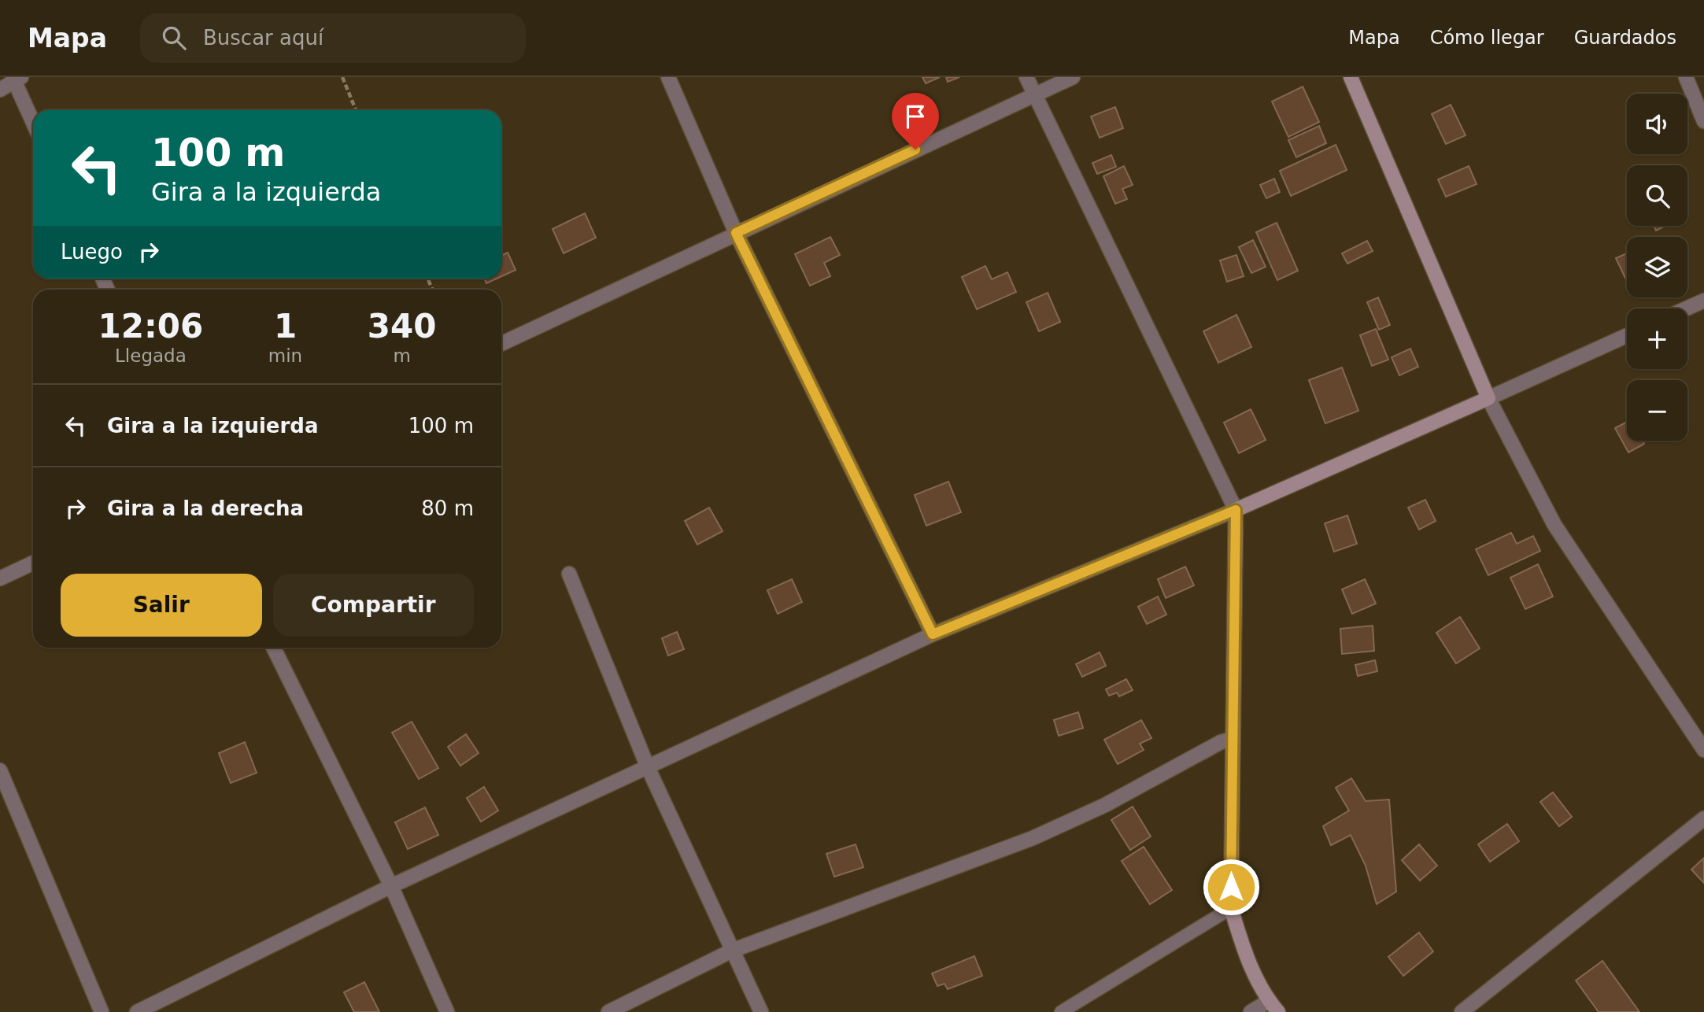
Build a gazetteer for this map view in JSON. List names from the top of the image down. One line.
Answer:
{"page":{"header":"Mapa","search":"Buscar aquí","nav":["Mapa","Cómo llegar","Guardados"],"map_buttons":["+","−"],"turn":["100 m","Gira a la izquierda"],"then":"Luego","eta":["12:06","Llegada","1","min","340","m"],"list":[{"name":"Gira a la izquierda","value":"100 m"},{"name":"Gira a la derecha","value":"80 m"}],"buttons":["Salir","Compartir"]}}
